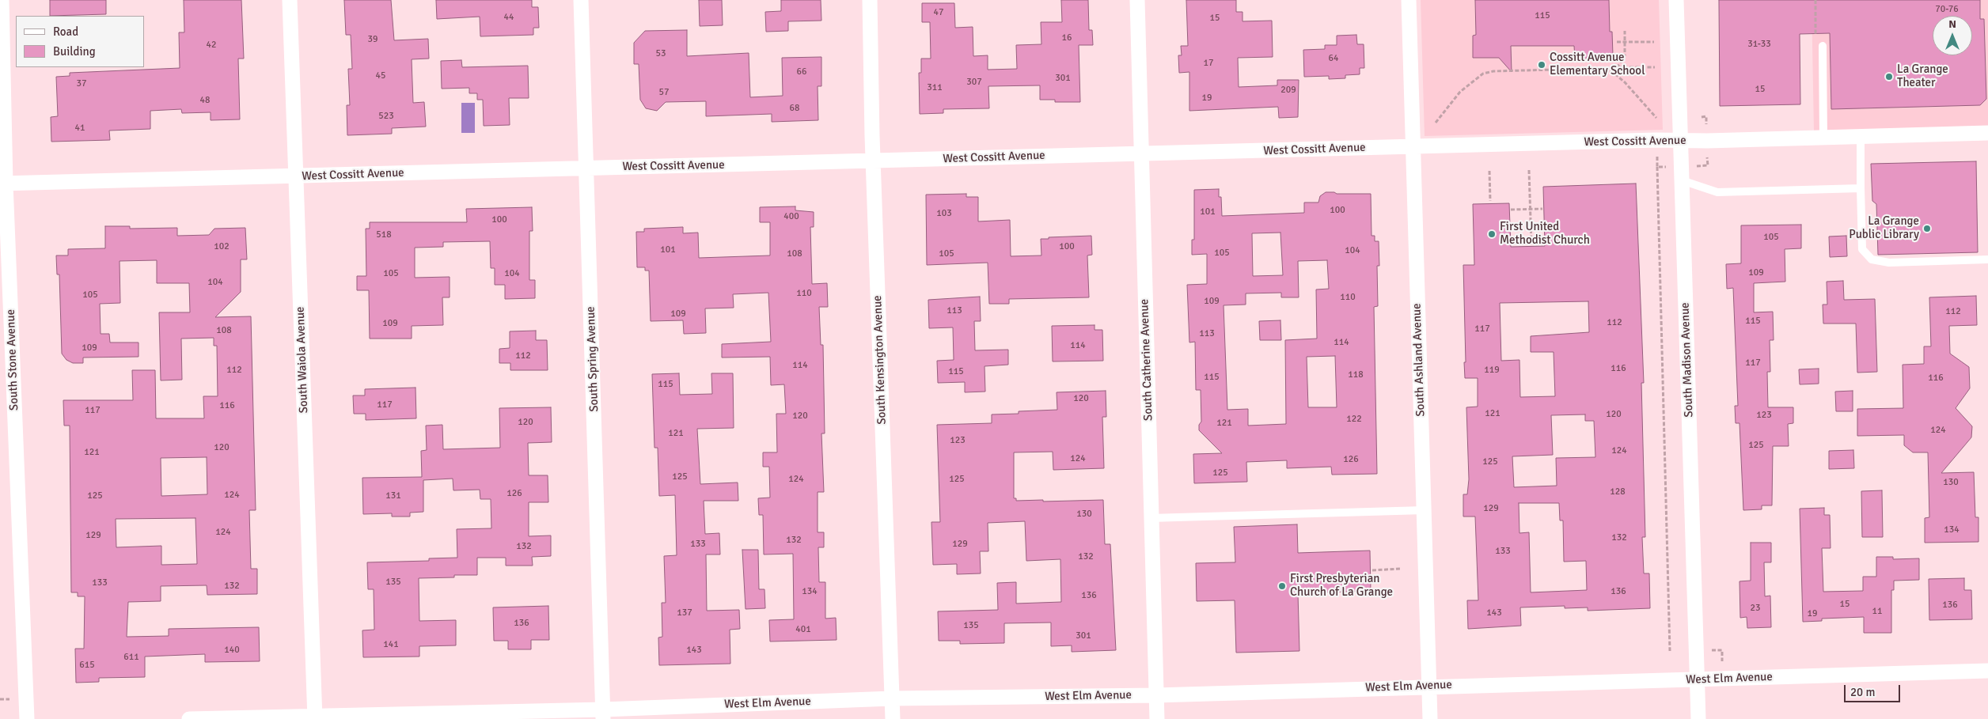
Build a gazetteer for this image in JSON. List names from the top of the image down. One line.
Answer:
{"streets":{"street":["West Cossitt Avenue","South Spring Avenue","South Stone Avenue","South Waiola Avenue","South Kensington Avenue","South Catherine Avenue","South Ashland Avenue","South Madison Avenue","West Elm Avenue"]},"crossings":[["West Cossitt Avenue","South Spring Avenue"],["West Cossitt Avenue","South Stone Avenue"],["West Cossitt Avenue","South Waiola Avenue"],["West Cossitt Avenue","South Kensington Avenue"],["West Cossitt Avenue","South Catherine Avenue"],["West Cossitt Avenue","South Ashland Avenue"],["West Cossitt Avenue","South Madison Avenue"],["South Spring Avenue","West Elm Avenue"],["South Waiola Avenue","West Elm Avenue"],["South Kensington Avenue","West Elm Avenue"],["South Catherine Avenue","West Elm Avenue"],["South Ashland Avenue","West Elm Avenue"],["South Madison Avenue","West Elm Avenue"]],"places":["Cossitt Avenue Elementary School","La Grange Theater","La Grange Public Library","First United Methodist Church","First Presbyterian Church of La Grange"],"house_numbers":["70-76","47","115","44","15","16","39","31-33","42","53","64","17","66","45","301","307","37","311","15","209","57","19","48","68","523","41","100","101","103","400","100","518","105","102","100","101","104","105","108","105","109","105","104","104","110","105","110","109","113","112","109","115","112","109","117","108","113","114","114","109","112","117","114","116","112","119","115","118","115","116","115","120","117","116","117","121","120","123","120","122","120","121","124","121","123","125","120","124","121","124","126","125","125","125","124","125","130","128","126","124","125","131","129","130","134","124","129","132","132","133","129","132","133","132","135","133","132","134","136","136","15","136","23","11","137","143","19","136","135","401","301","141","140","143","611","615"],"legend":["Road","Building"],"scale_bar":"20 m","north":"top"}
